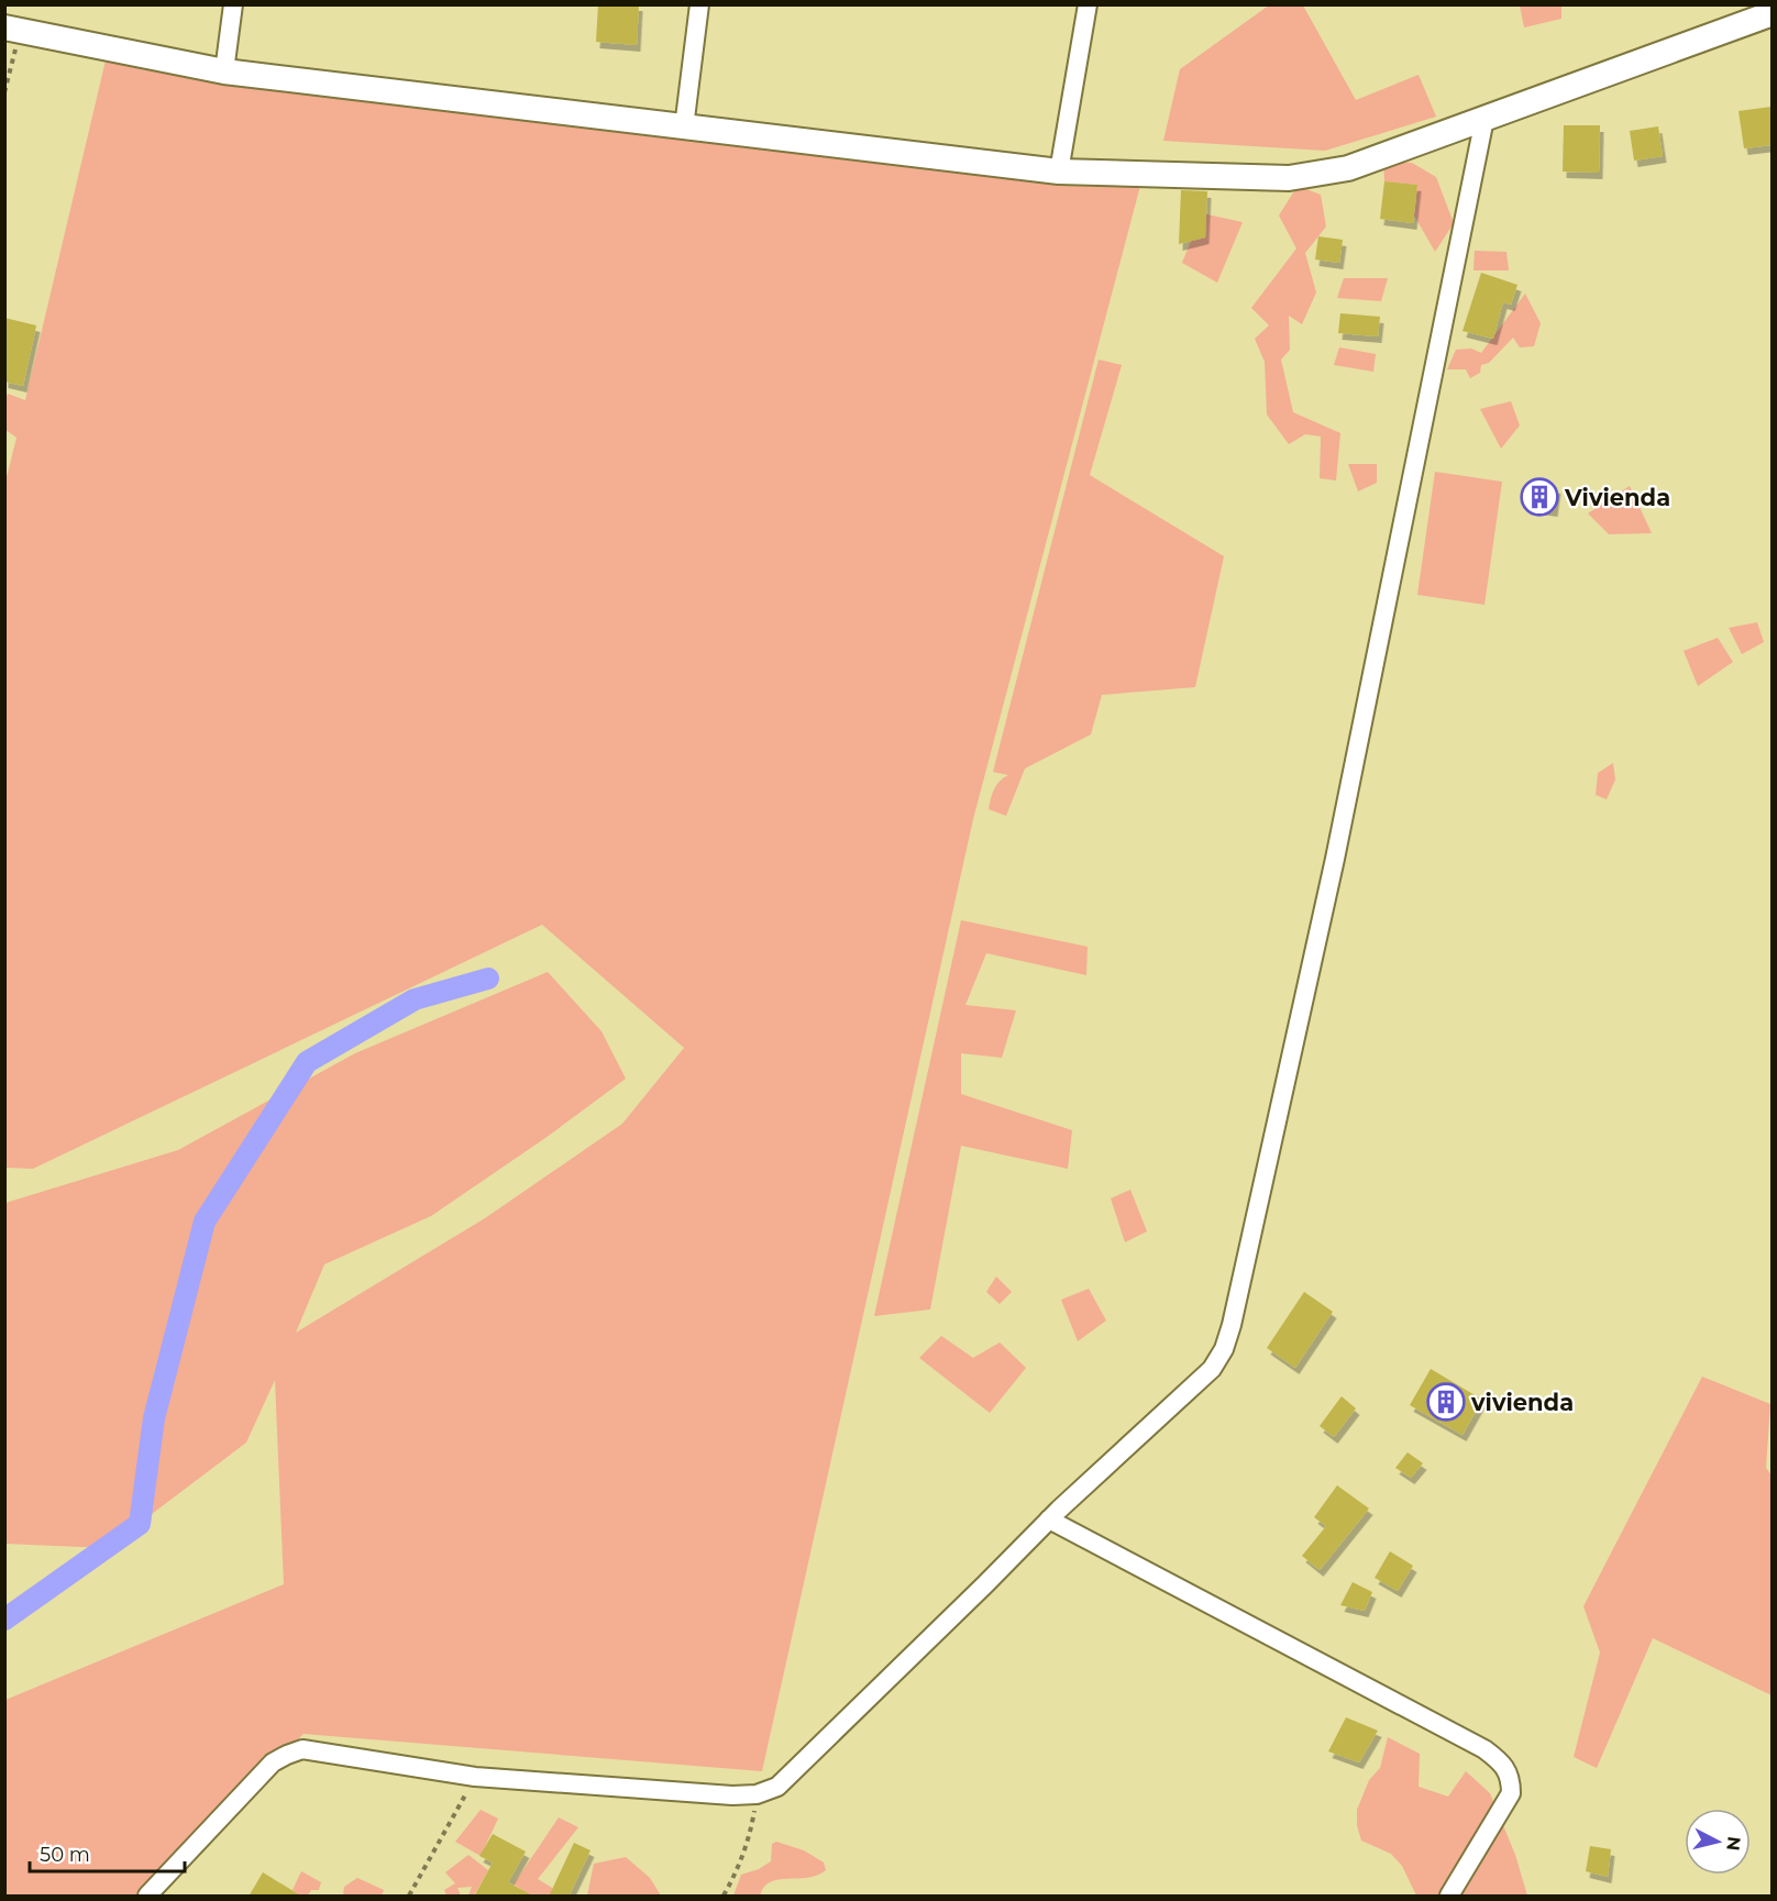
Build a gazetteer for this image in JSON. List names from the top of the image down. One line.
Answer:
{"places":{"building":["Vivienda","vivienda"]},"scale_bar":"50 m","north":"right"}
